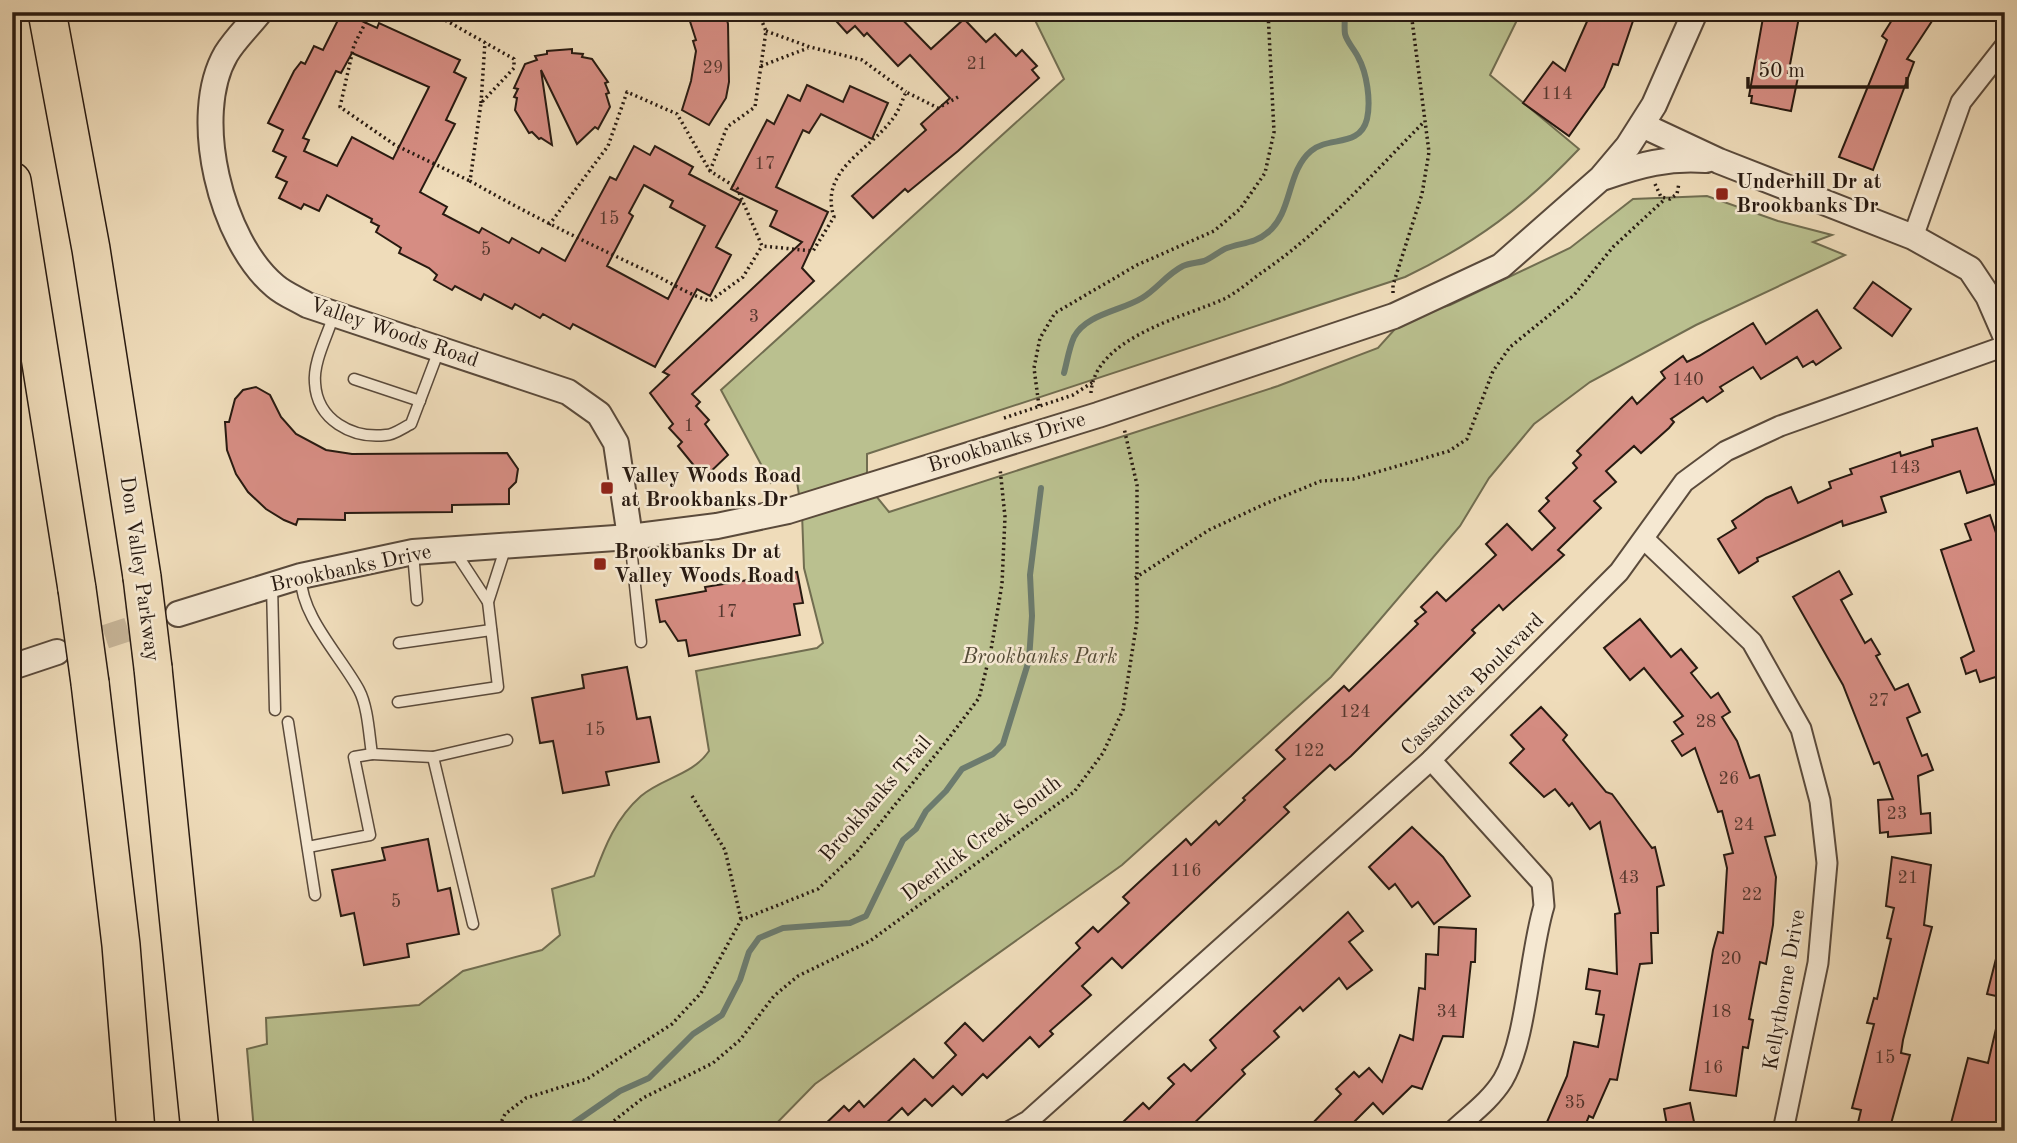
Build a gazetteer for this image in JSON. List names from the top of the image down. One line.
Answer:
{"streets":{"highway":["Don Valley Parkway"],"street":["Valley Woods Road","Brookbanks Drive","Cassandra Boulevard","Kellythorne Drive"],"path":["Brookbanks Trail","Deerlick Creek South"]},"crossings":[["Valley Woods Road","Brookbanks Drive"],["Brookbanks Drive","Brookbanks Trail"],["Cassandra Boulevard","Kellythorne Drive"]],"parks":["Brookbanks Park"],"places":{"transit":["Underhill Dr at Brookbanks Dr","Valley Woods Road at Brookbanks Dr","Brookbanks Dr at Valley Woods Road"]},"house_numbers":["21","29","114","17","15","5","3","140","1","143","17","27","124","28","15","122","26","23","24","116","43","21","22","5","20","34","18","15","16","35"],"scale_bar":"50 m"}
